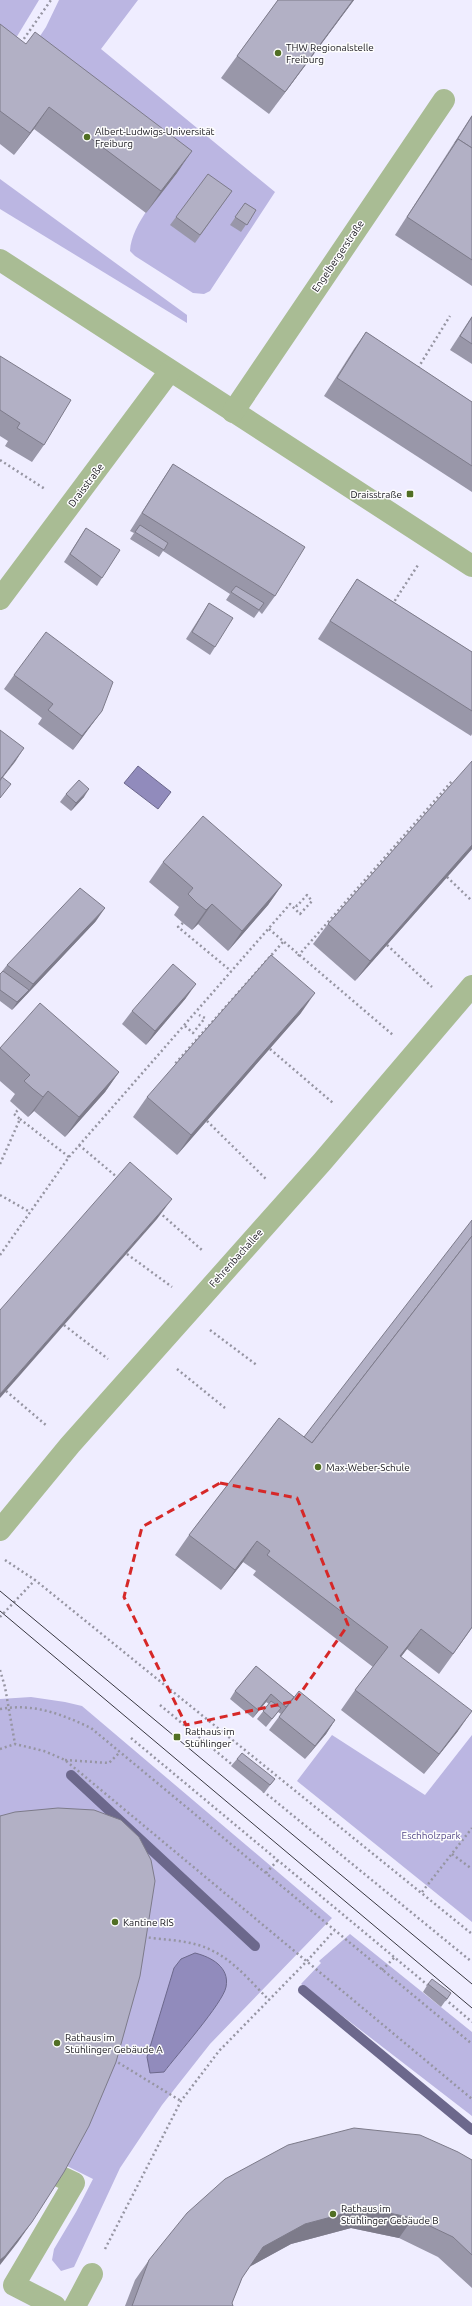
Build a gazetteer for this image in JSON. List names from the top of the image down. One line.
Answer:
{"streets":{"street":["Engelbergerstraße","Draisstraße","Fehrenbachallee"]},"parks":["Eschholzpark"],"places":{"other":["THW Regionalstelle Freiburg","Albert-Ludwigs-Universität Freiburg","Max-Weber-Schule","Kantine RIS","Rathaus im Stühlinger Gebäude A","Rathaus im Stühlinger Gebäude B"],"transit":["Draisstraße","Rathaus im Stühlinger"]}}
